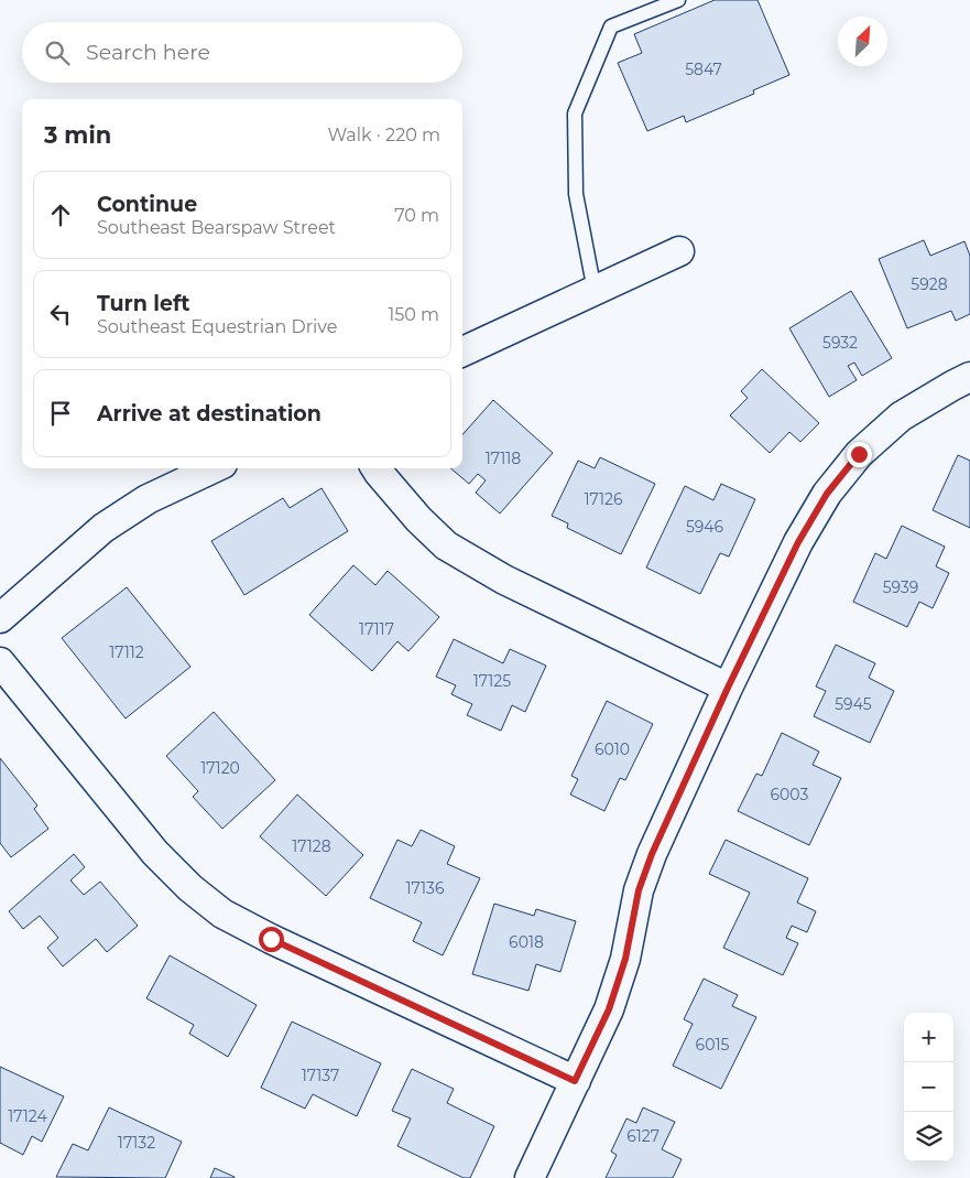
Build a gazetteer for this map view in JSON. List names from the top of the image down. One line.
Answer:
{"house_numbers":["5847","5928","5932","17118","17126","5946","5939","17117","17112","17125","5945","6010","17120","6003","17128","17136","6018","6015","17137","17124","6127","17132"],"north":"top right","page":{"search":"Search here","heading":["3 min","Walk · 220 m"],"list":[["Continue","Southeast Bearspaw Street","70 m"],["Turn left","Southeast Equestrian Drive","150 m"],"Arrive at destination"],"map_buttons":["+","−"]}}
